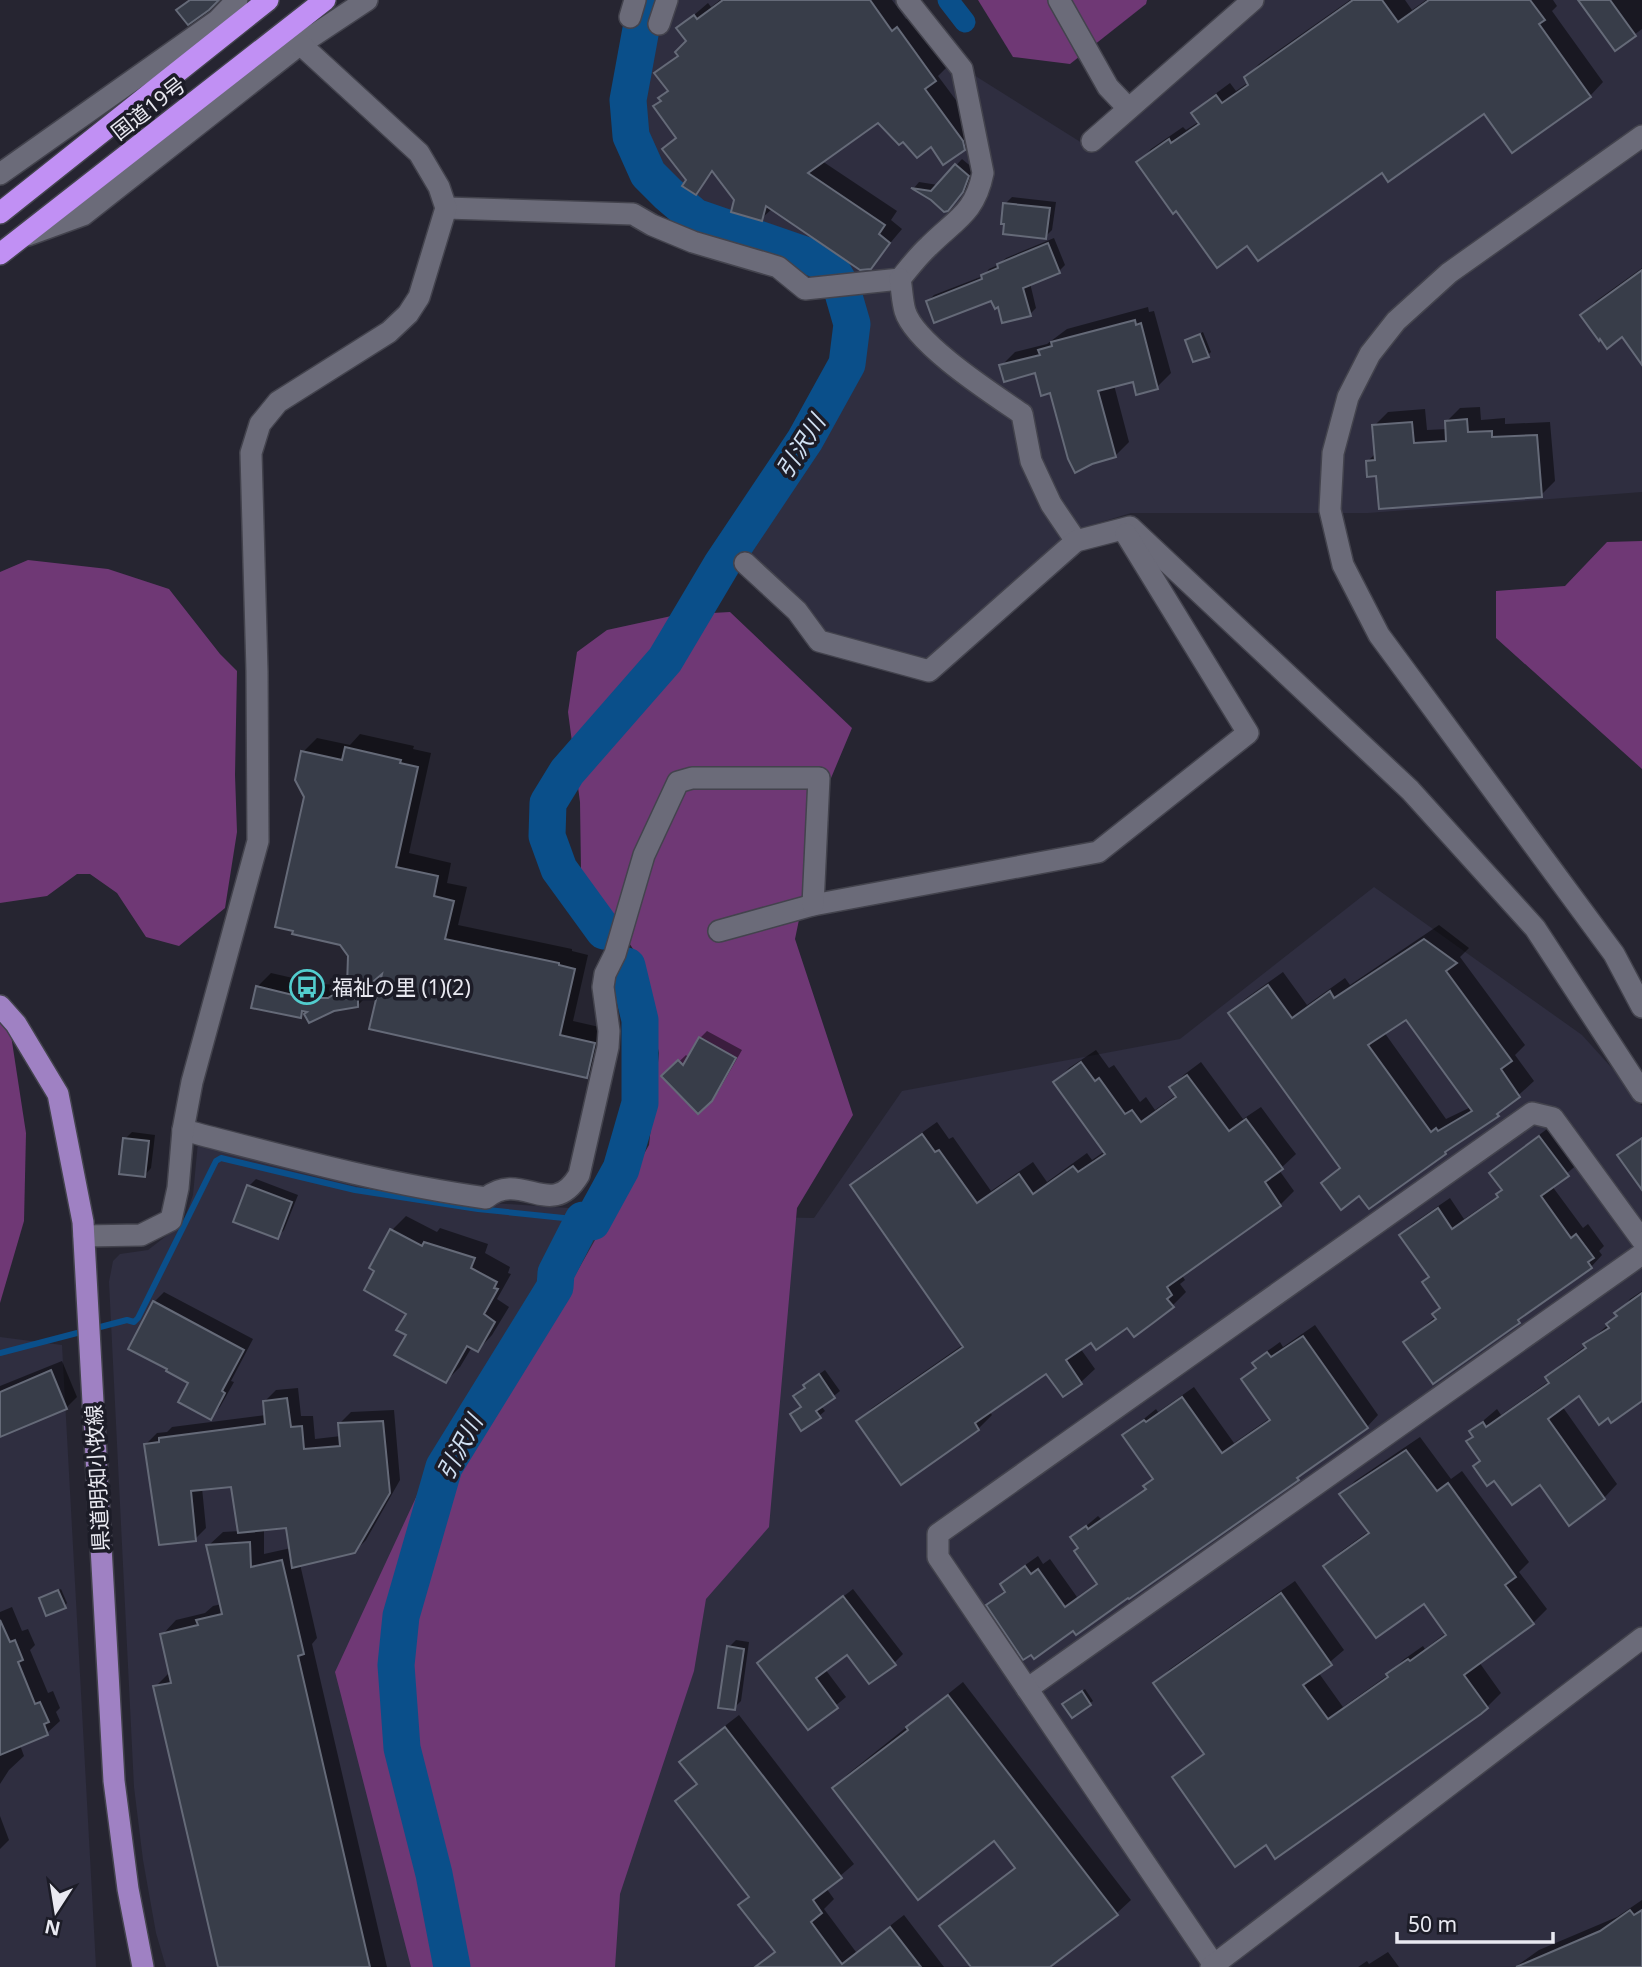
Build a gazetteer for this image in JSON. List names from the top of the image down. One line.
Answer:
{"streets":{"highway":["国道19号"],"main road":["県道明知小牧線"]},"water":["引沢川"],"places":{"bus stop":["福祉の里 (1)(2)"]},"scale_bar":"50 m","north":"bottom"}
